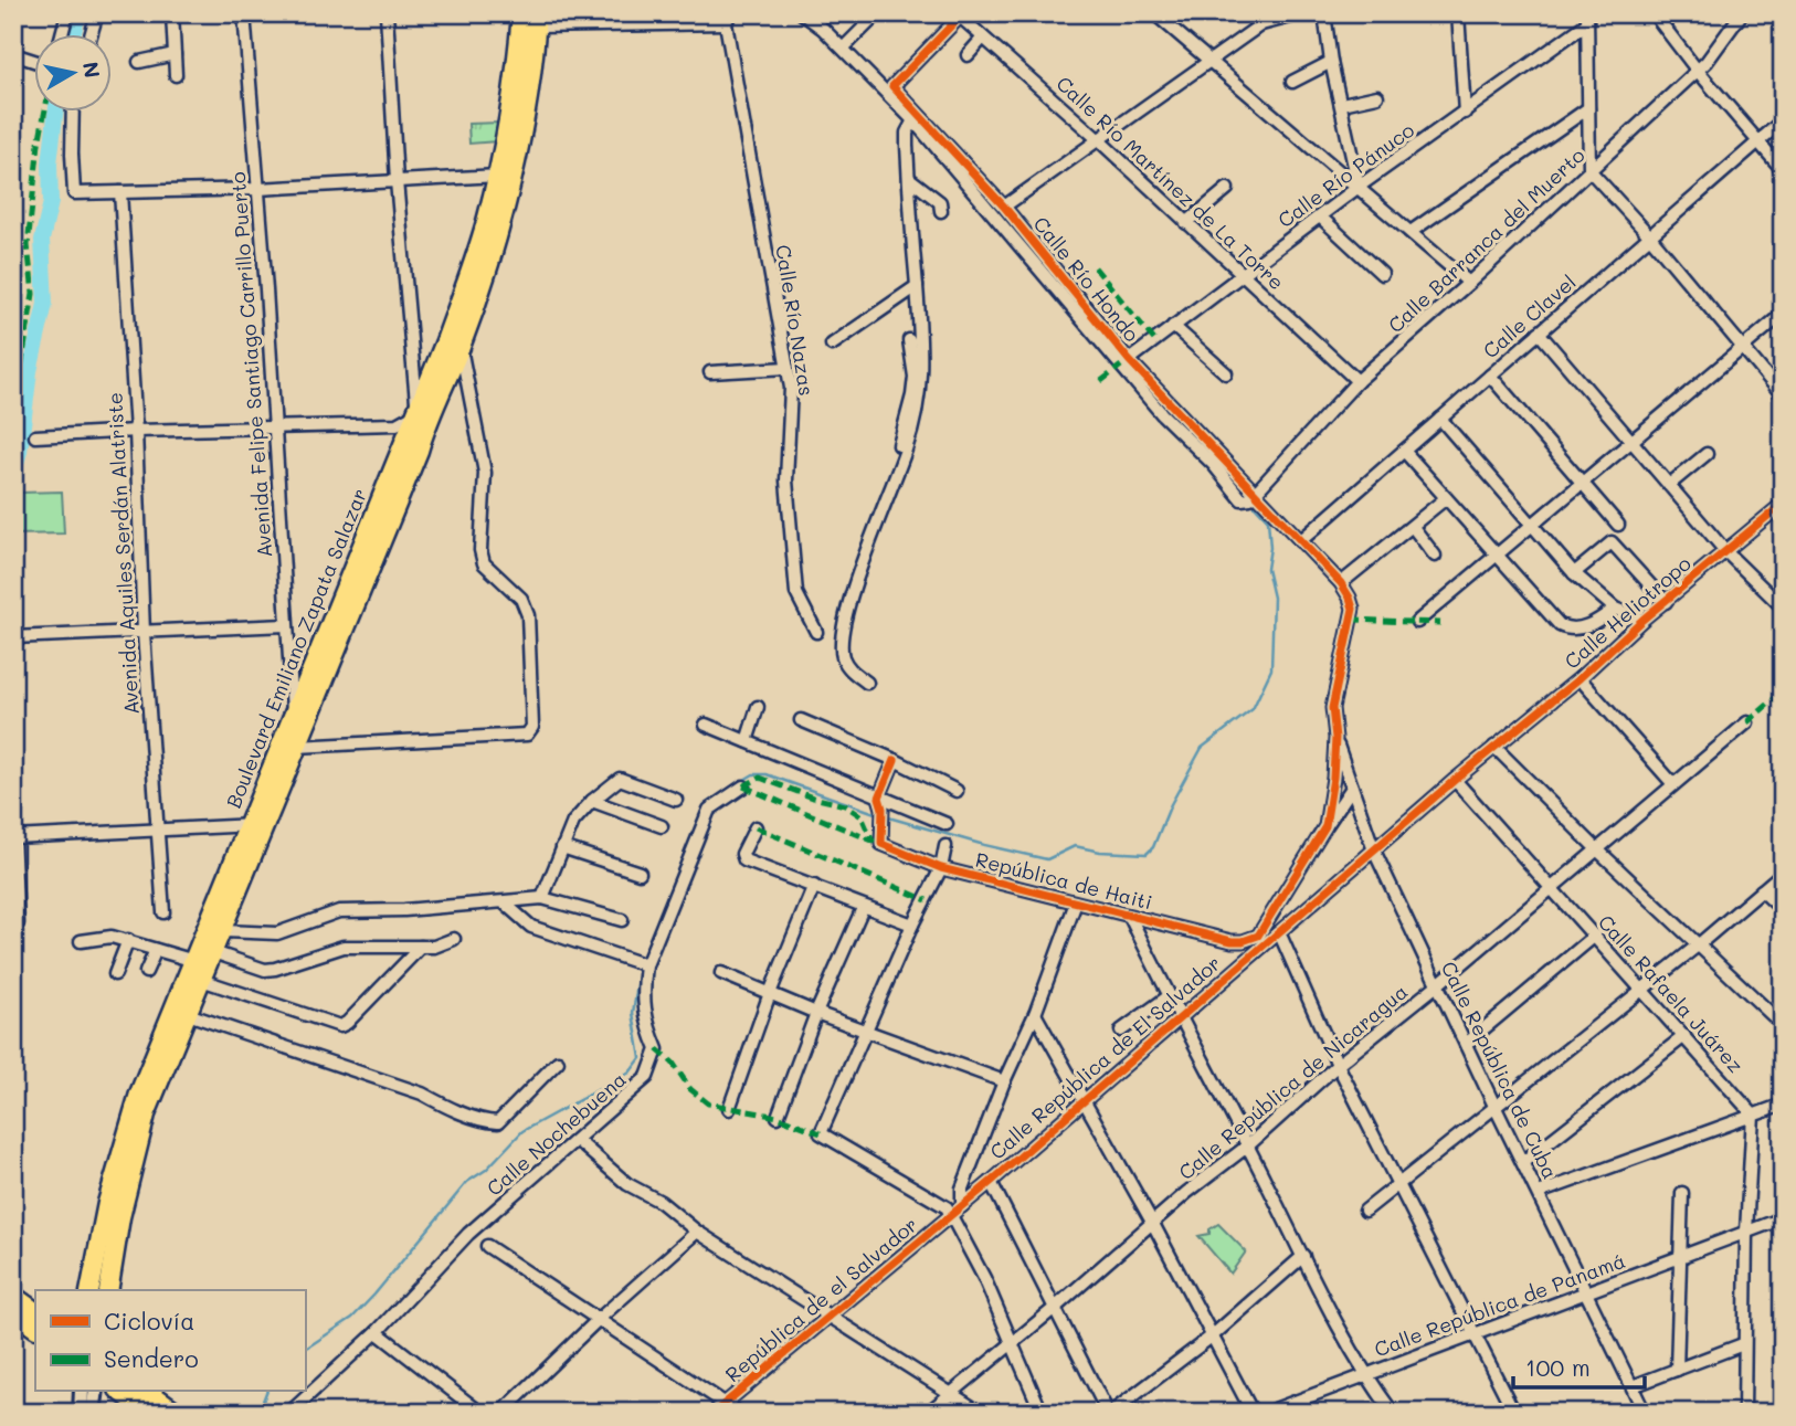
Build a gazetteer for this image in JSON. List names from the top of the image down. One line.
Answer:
{"streets":{"main road":["Boulevard Emiliano Zapata Salazar"],"street":["Calle Río Pánuco","Calle Río Martínez de La Torre","Calle Barranca del Muerto","Calle Río Hondo","Calle Clavel","Calle Río Nazas","Avenida Felipe Santiago Carrillo Puerto","Avenida Aquiles Serdán Alatriste","Calle Heliotropo","República de Haiti","Calle Rafaela Juárez","Calle República de El Salvador","Calle República de Cuba","Calle República de Nicaragua","Calle Nochebuena","República de el Salvador","Calle República de Panamá"]},"crossings":[["Calle Río Pánuco","Calle Río Martínez de La Torre"],["Calle Río Pánuco","Calle Río Hondo"],["Calle Río Martínez de La Torre","Calle Barranca del Muerto"],["Calle Río Martínez de La Torre","Calle Río Hondo"],["Calle Barranca del Muerto","Calle Río Hondo"],["Avenida Felipe Santiago Carrillo Puerto","Boulevard Emiliano Zapata Salazar"],["Calle Heliotropo","Calle República de El Salvador"],["Calle Rafaela Juárez","Calle República de El Salvador"],["Calle Rafaela Juárez","Calle República de Nicaragua"],["Calle República de El Salvador","Calle República de Cuba"],["Calle República de El Salvador","República de el Salvador"],["Calle República de Cuba","Calle República de Nicaragua"],["Calle República de Cuba","Calle República de Panamá"]],"legend":["Ciclovía","Sendero"],"scale_bar":"100 m","north":"right"}
